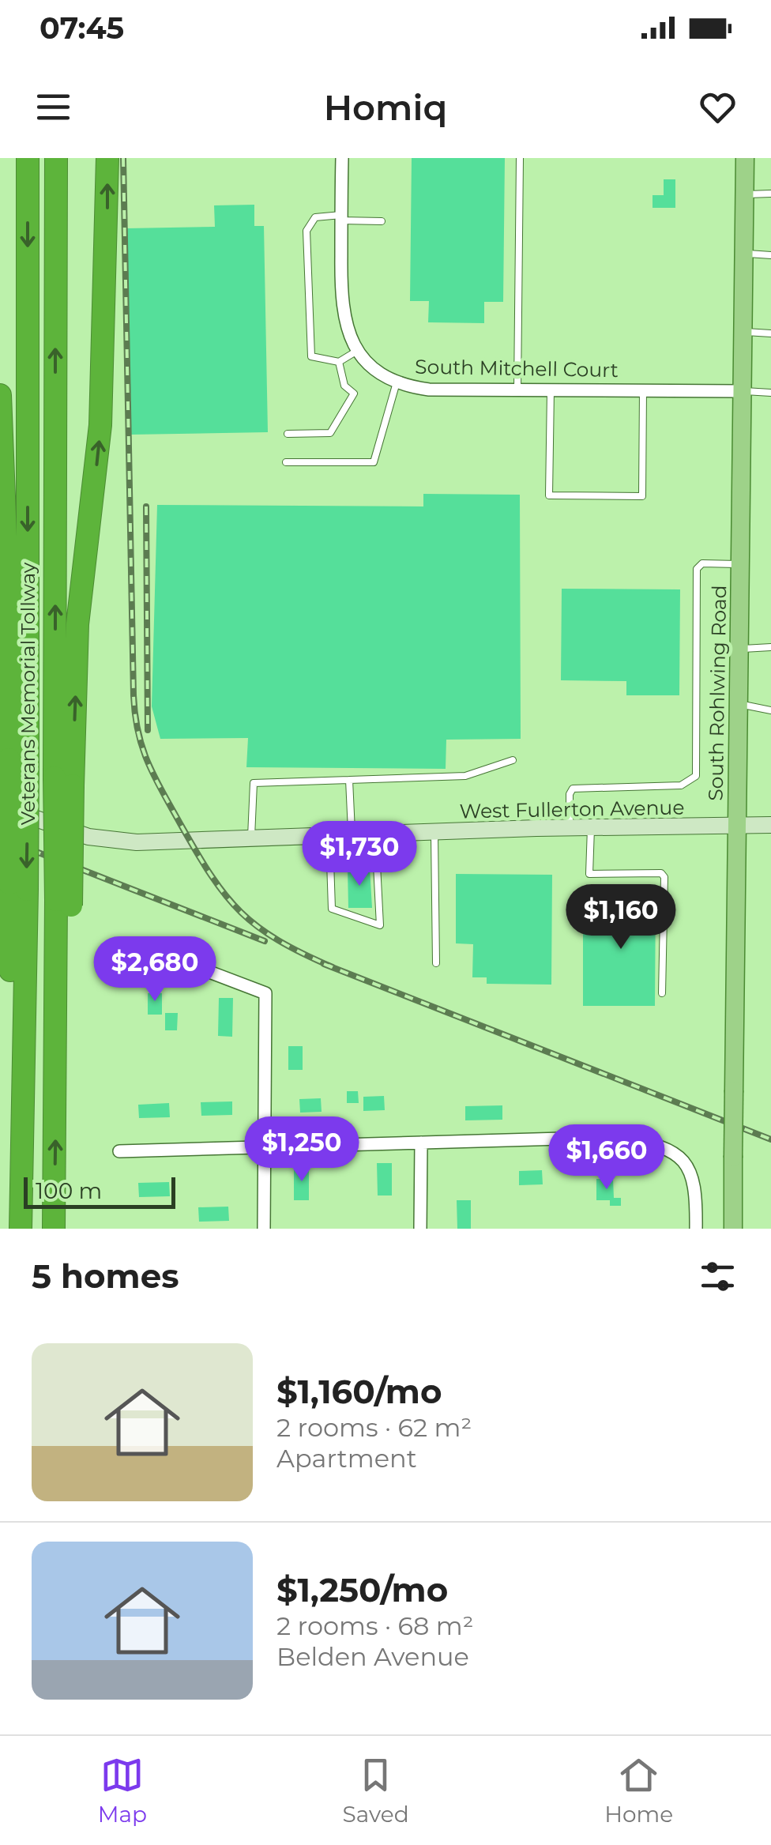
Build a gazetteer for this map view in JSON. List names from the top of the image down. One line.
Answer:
{"streets":{"highway":["Veterans Memorial Tollway"],"main road":["South Rohlwing Road"],"street":["South Mitchell Court","West Fullerton Avenue"]},"crossings":[["South Mitchell Court","South Rohlwing Road"],["South Rohlwing Road","West Fullerton Avenue"]],"scale_bar":"100 m","page":{"status":"07:45","header":"Homiq","price":["$1,730","$1,160","$2,680","$1,250","$1,660"],"scale":"100 m","heading":"5 homes","list":[{"name":"$1,160/mo","note":"2 rooms · 62 m² · Apartment"},{"name":"$1,250/mo","note":"2 rooms · 68 m² · Belden Avenue"}],"tabs":["Map","Saved","Home"]}}
